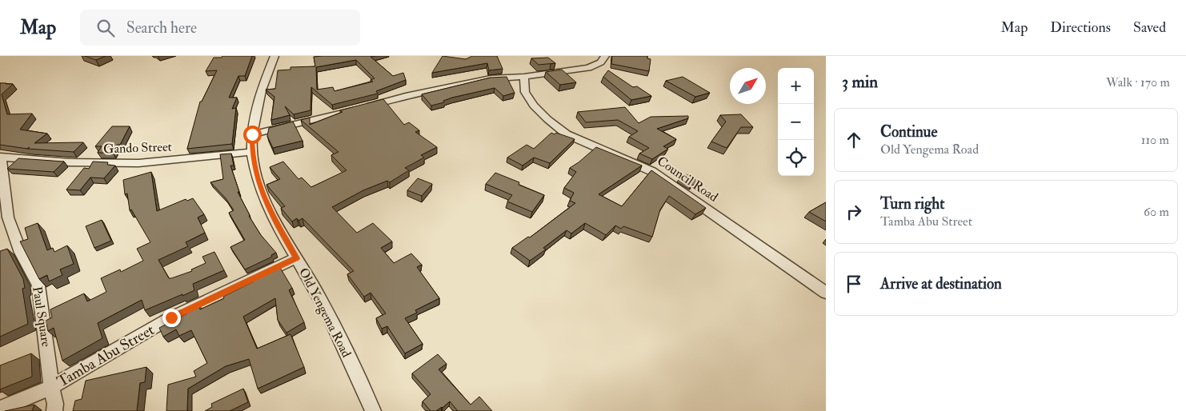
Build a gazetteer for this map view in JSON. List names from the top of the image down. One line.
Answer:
{"streets":{"street":["Gando Street","Council Road","Old Yengema Road","Paul Square","Tamba Abu Street"]},"crossings":[["Gando Street","Old Yengema Road"],["Gando Street","Paul Square"],["Old Yengema Road","Tamba Abu Street"],["Paul Square","Tamba Abu Street"]],"north":"top right","page":{"header":"Map","search":"Search here","nav":["Map","Directions","Saved"],"heading":["3 min","Walk · 170 m"],"map_buttons":["+","−"],"list":[["Continue","Old Yengema Road","110 m"],["Turn right","Tamba Abu Street","60 m"],"Arrive at destination"]}}
